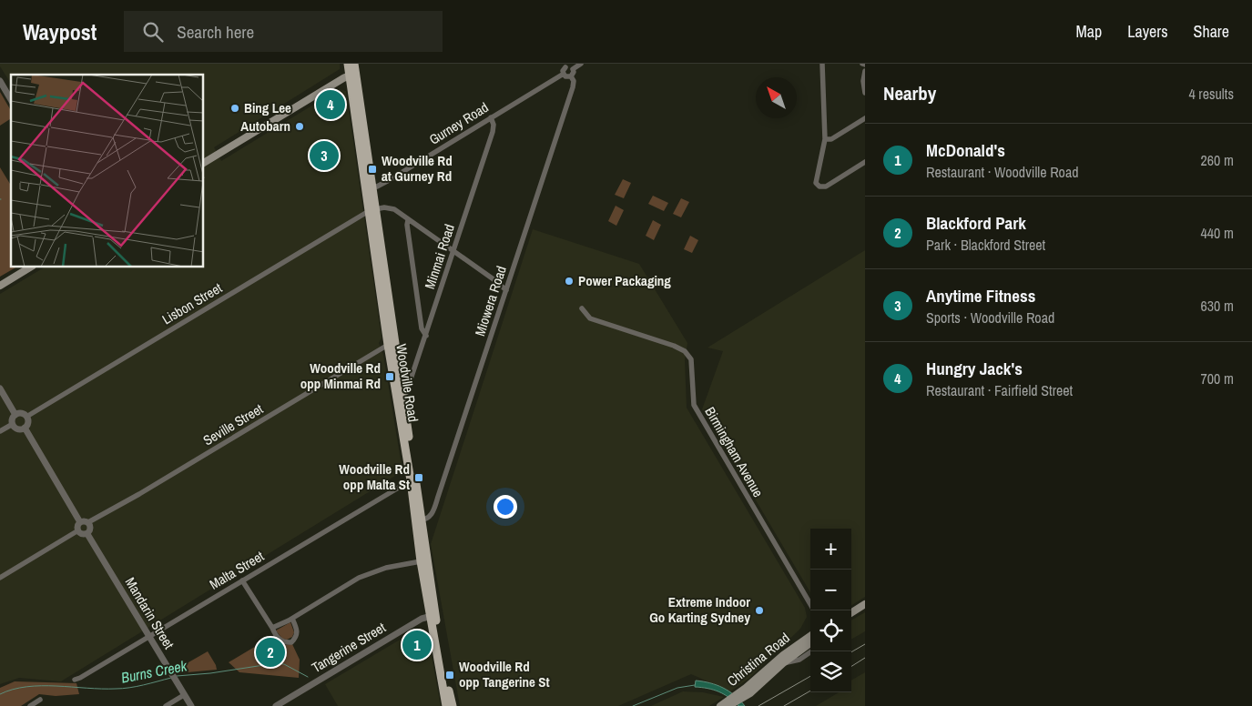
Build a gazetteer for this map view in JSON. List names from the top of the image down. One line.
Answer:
{"streets":{"main road":["Woodville Road","Christina Road"],"street":["Gurney Road","Minmai Road","Miowera Road","Lisbon Street","Seville Street","Birmingham Avenue","Malta Street","Mandarin Street","Tangerine Street"]},"crossings":[["Gurney Road","Minmai Road"],["Gurney Road","Miowera Road"],["Gurney Road","Woodville Road"],["Minmai Road","Woodville Road"],["Miowera Road","Woodville Road"],["Lisbon Street","Woodville Road"],["Woodville Road","Seville Street"],["Woodville Road","Malta Street"],["Woodville Road","Tangerine Street"],["Seville Street","Mandarin Street"],["Malta Street","Mandarin Street"]],"water":["Burns Creek"],"places":{"other":["Bing Lee","Autobarn","Power Packaging","Extreme Indoor Go Karting Sydney"],"transit":["Woodville Rd at Gurney Rd","Woodville Rd opp Minmai Rd","Woodville Rd opp Malta St","Woodville Rd opp Tangerine St"]},"north":"top left","page":{"header":"Waypost","search":"Search here","nav":["Map","Layers","Share"],"heading":["Nearby","4 results"],"pins":["4","3","1","2"],"list":[{"mark":"1","name":"McDonald's","note":"Restaurant · Woodville Road","value":"260 m"},{"mark":"2","name":"Blackford Park","note":"Park · Blackford Street","value":"440 m"},{"mark":"3","name":"Anytime Fitness","note":"Sports · Woodville Road","value":"630 m"},{"mark":"4","name":"Hungry Jack's","note":"Restaurant · Fairfield Street","value":"700 m"}],"map_buttons":["+","−"]}}
